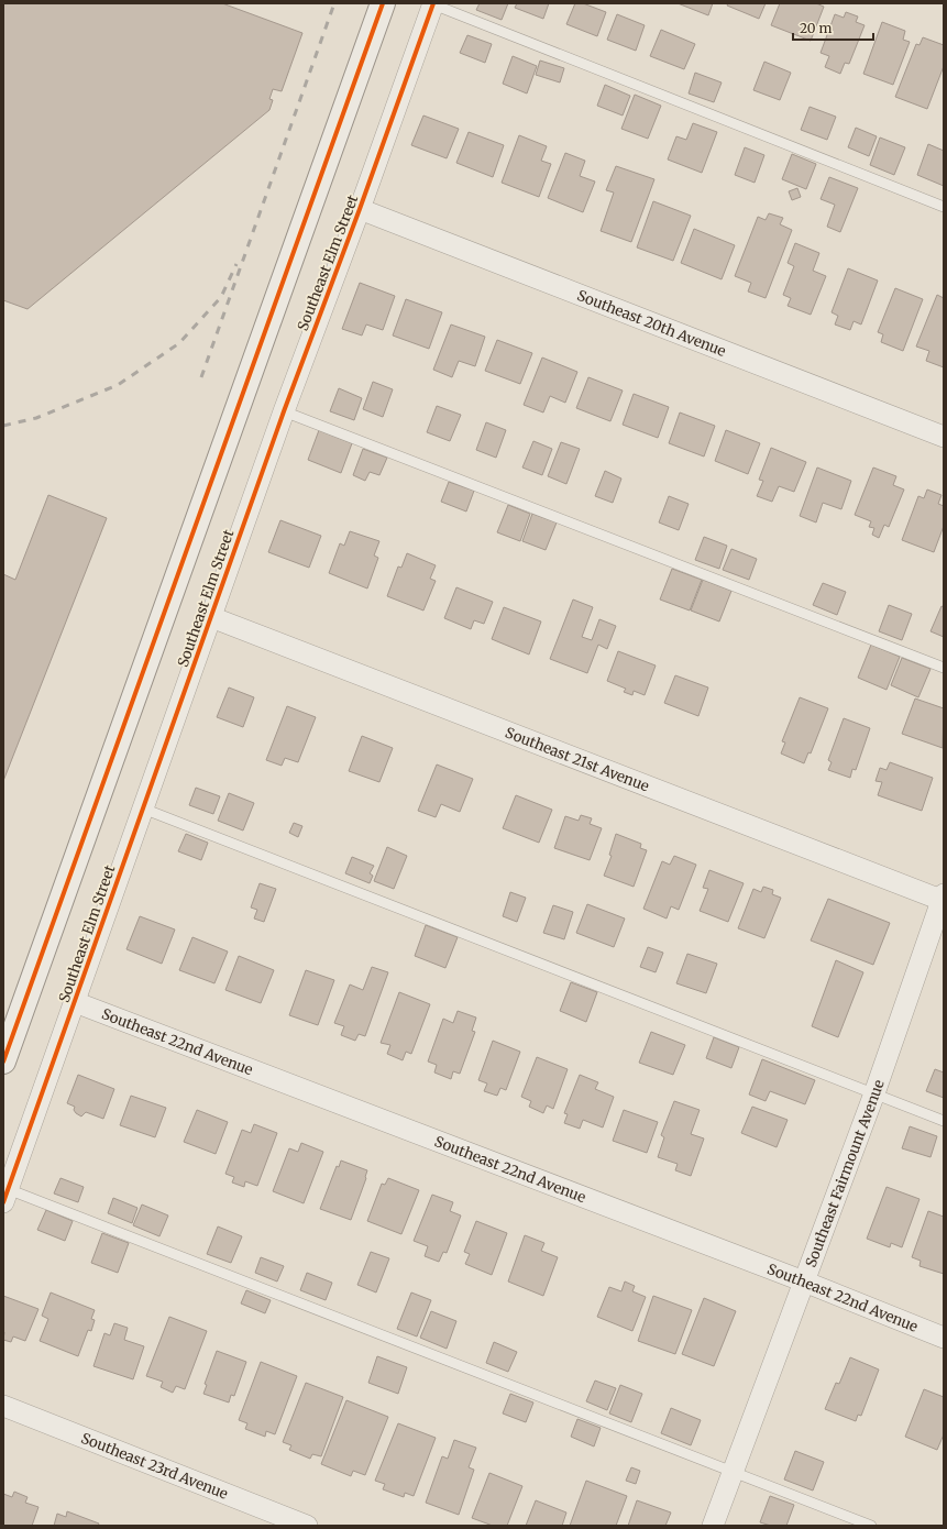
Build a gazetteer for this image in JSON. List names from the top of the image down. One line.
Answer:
{"streets":{"street":["Southeast Elm Street","Southeast 20th Avenue","Southeast 21st Avenue","Southeast 22nd Avenue","Southeast Fairmount Avenue","Southeast 23rd Avenue"]},"crossings":[["Southeast Elm Street","Southeast 20th Avenue"],["Southeast Elm Street","Southeast 21st Avenue"],["Southeast Elm Street","Southeast 22nd Avenue"],["Southeast 21st Avenue","Southeast Fairmount Avenue"],["Southeast 22nd Avenue","Southeast Fairmount Avenue"]],"scale_bar":"20 m"}
